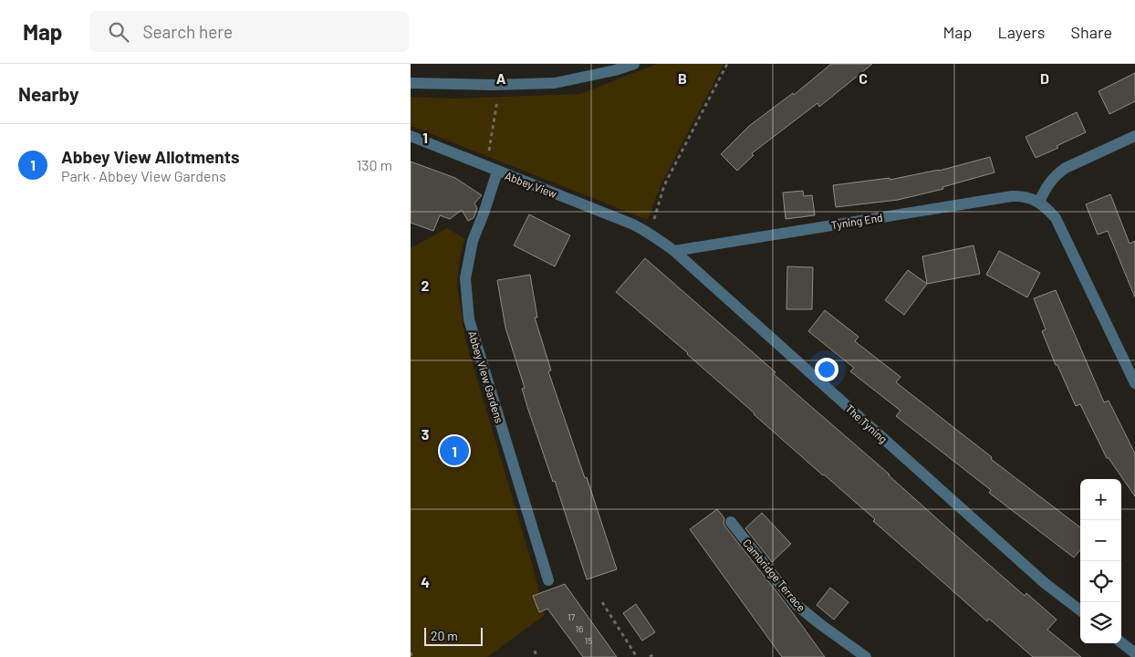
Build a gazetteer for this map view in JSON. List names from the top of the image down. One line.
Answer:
{"streets":{"street":["Abbey View","Tyning End","Abbey View Gardens","The Tyning","Cambridge Terrace"]},"crossings":[["Abbey View","Abbey View Gardens"],["Abbey View","The Tyning"],["Tyning End","The Tyning"]],"house_numbers":["17","16","15"],"scale_bar":"20 m","page":{"header":"Map","search":"Search here","nav":["Map","Layers","Share"],"heading":"Nearby","list":[{"mark":"1","name":"Abbey View Allotments","note":"Park · Abbey View Gardens","value":"130 m"}],"pins":"1","map_buttons":["+","−"],"scale":"20 m"},"grid":{"columns":["A","B","C","D"],"rows":["1","2","3","4"]}}
